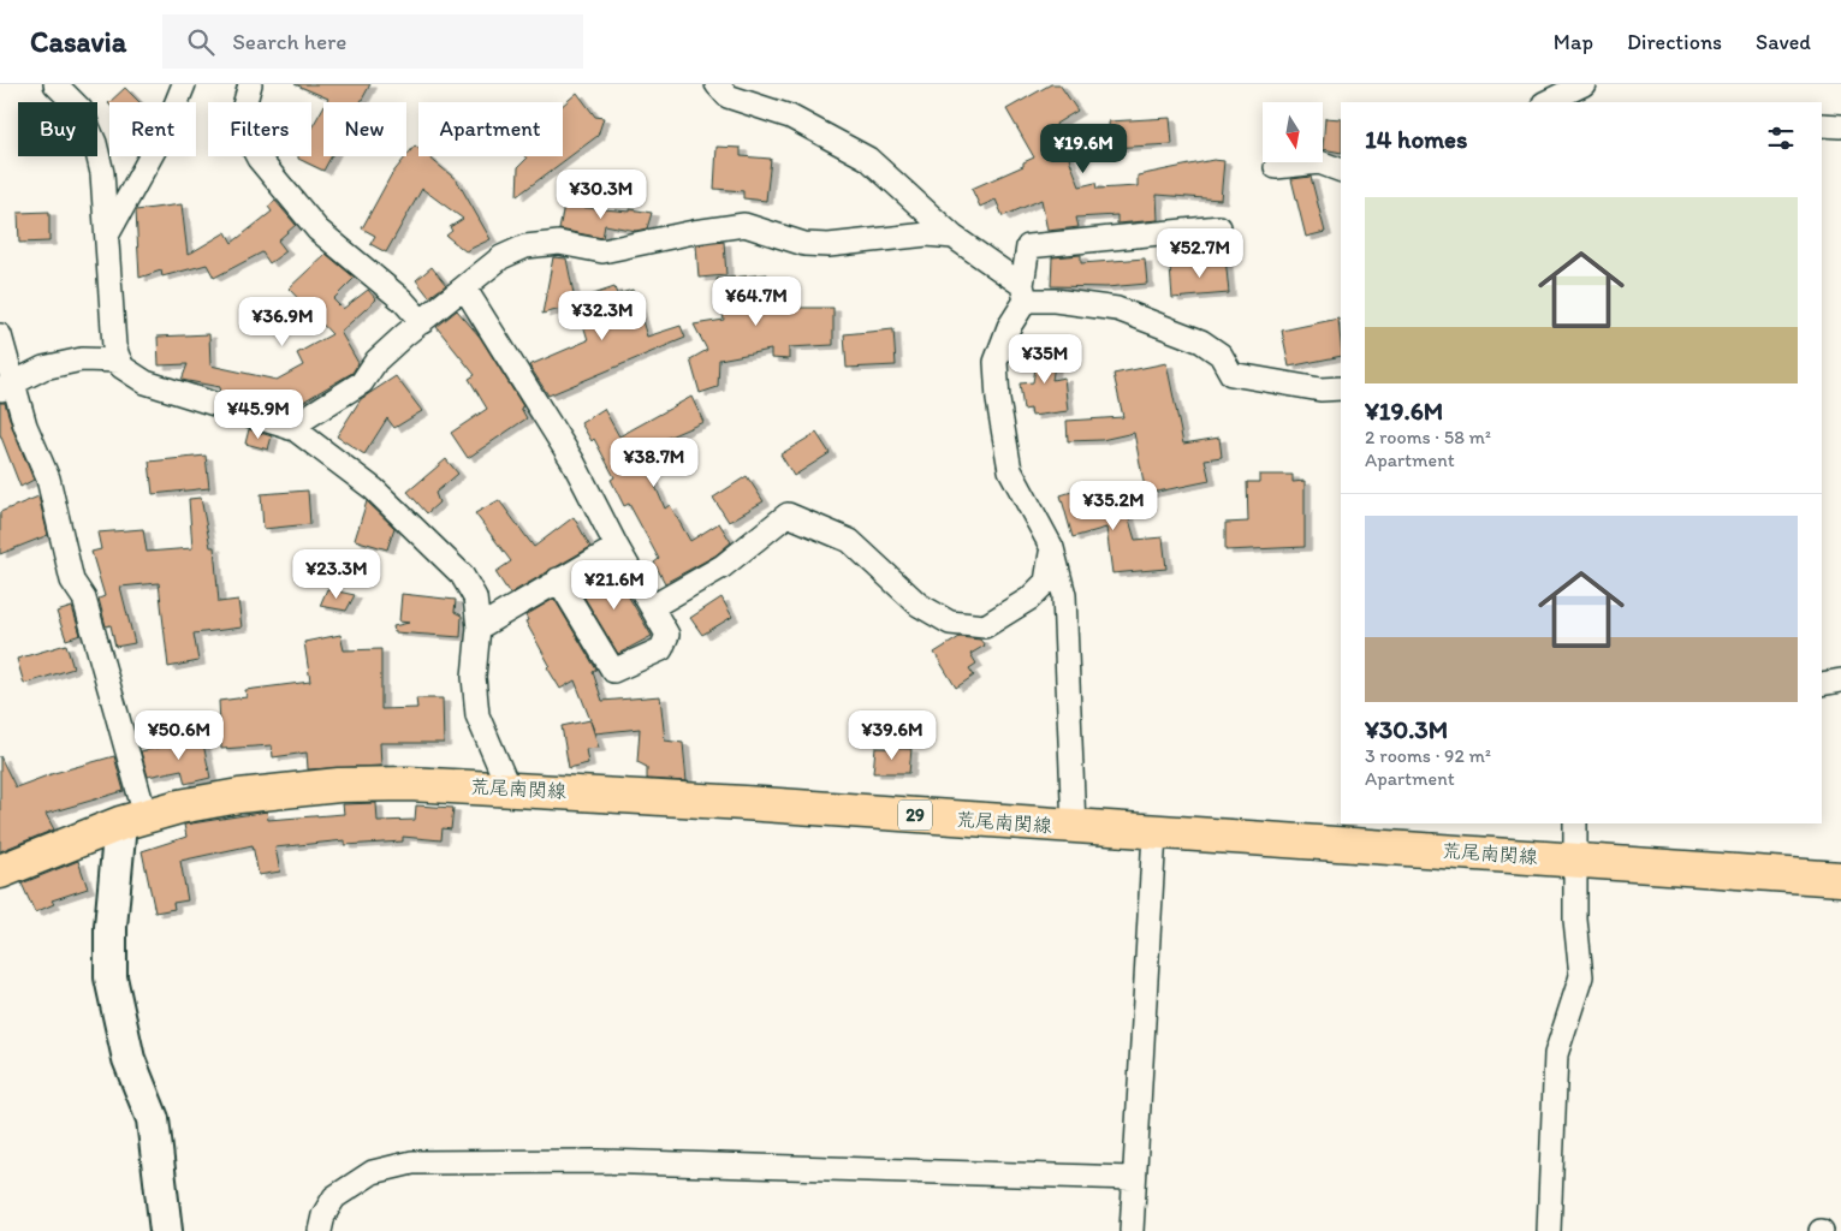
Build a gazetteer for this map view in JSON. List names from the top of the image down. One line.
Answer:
{"streets":{"main road":["荒尾南関線","29"]},"north":"bottom","page":{"header":"Casavia","search":"Search here","nav":["Map","Directions","Saved"],"chip":["Buy","Rent","Filters","New","Apartment"],"heading":"14 homes","price":["¥19.6M","¥30.3M","¥52.7M","¥64.7M","¥32.3M","¥36.9M","¥35M","¥45.9M","¥38.7M","¥35.2M","¥23.3M","¥21.6M","¥50.6M","¥39.6M"],"list":[{"name":"¥19.6M","note":"2 rooms · 58 m² · Apartment"},{"name":"¥30.3M","note":"3 rooms · 92 m² · Apartment"}]}}
